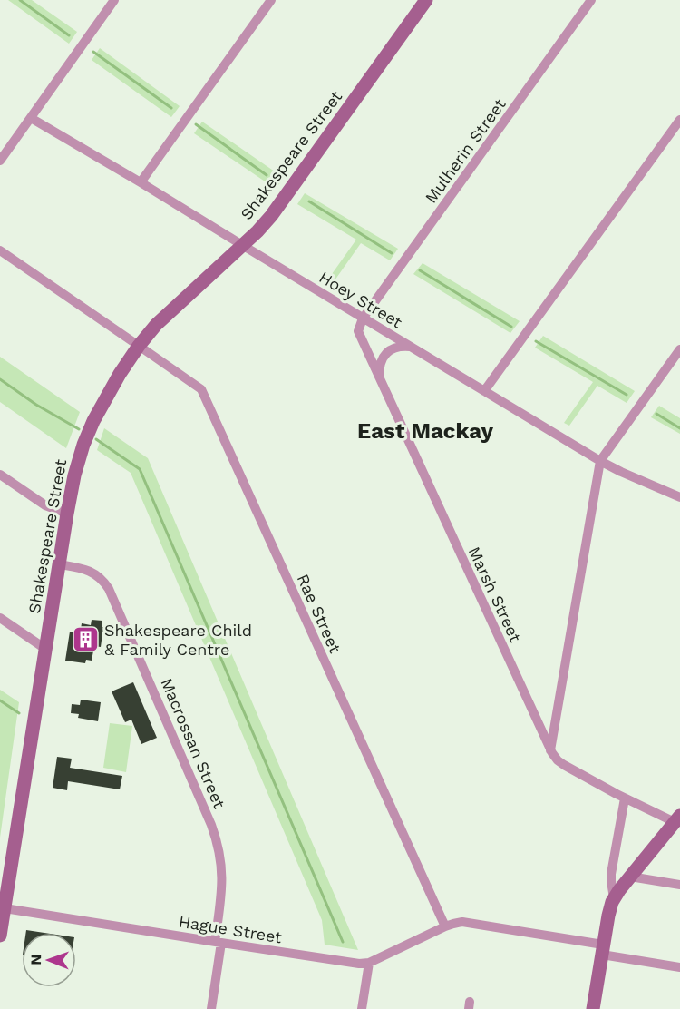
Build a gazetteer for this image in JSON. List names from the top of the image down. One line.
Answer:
{"streets":{"street":["Mulherin Street","Shakespeare Street","Hoey Street","Marsh Street","Rae Street","Macrossan Street","Hague Street"]},"crossings":[["Mulherin Street","Hoey Street"],["Mulherin Street","Marsh Street"],["Shakespeare Street","Hoey Street"],["Shakespeare Street","Rae Street"],["Shakespeare Street","Macrossan Street"],["Shakespeare Street","Hague Street"],["Hoey Street","Marsh Street"],["Rae Street","Hague Street"],["Macrossan Street","Hague Street"]],"districts":["East Mackay"],"places":{"building":["Shakespeare Child & Family Centre"]},"north":"left"}
